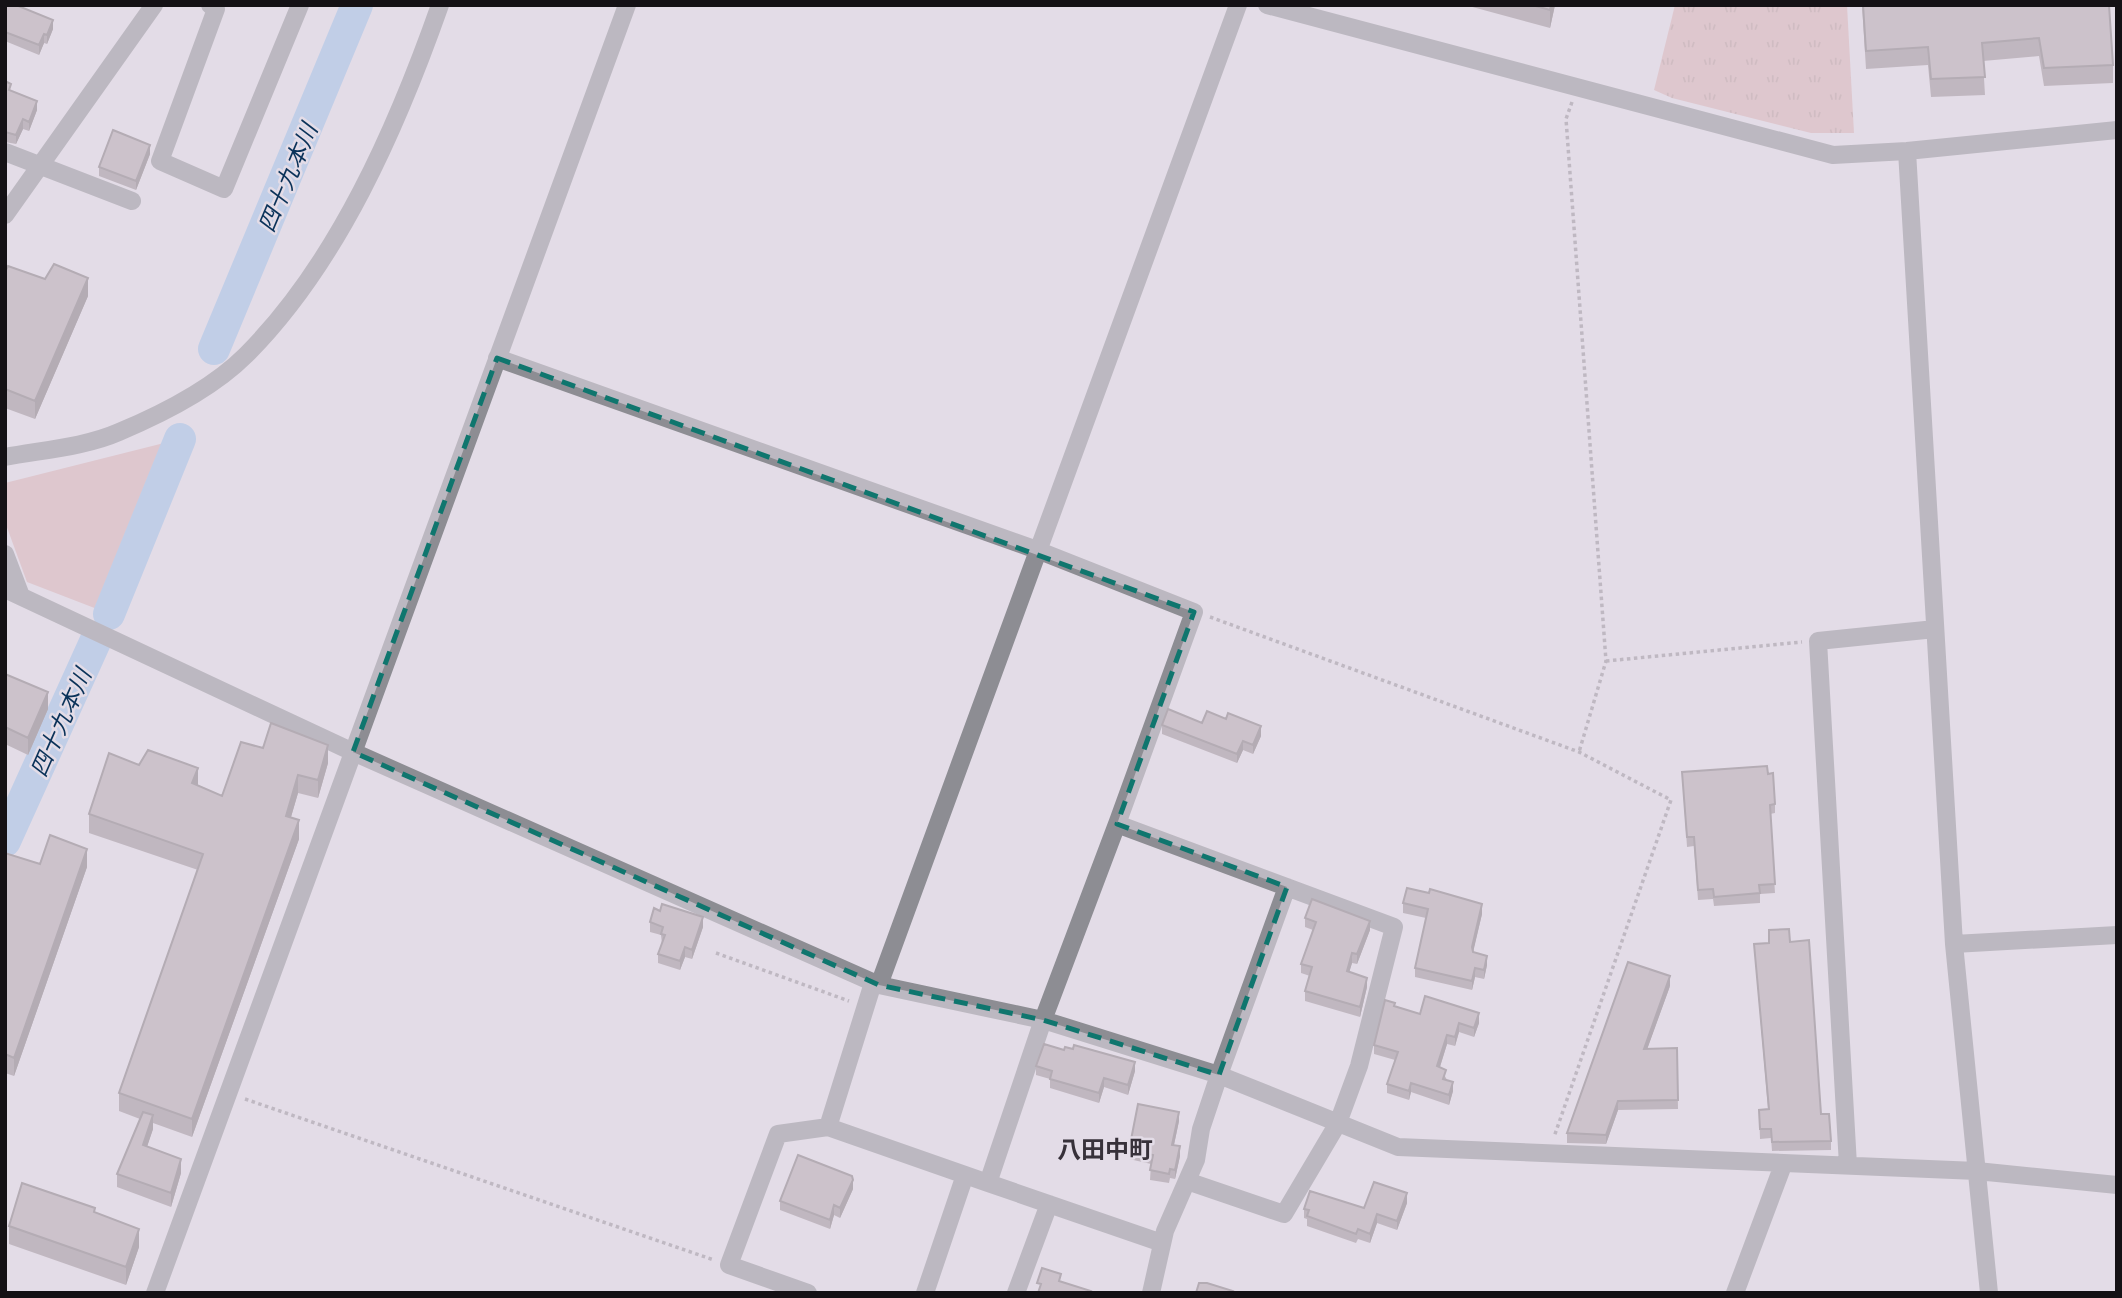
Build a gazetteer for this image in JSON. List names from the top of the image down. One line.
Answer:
{"districts":["八田中町"],"water":["四十九本川"]}
